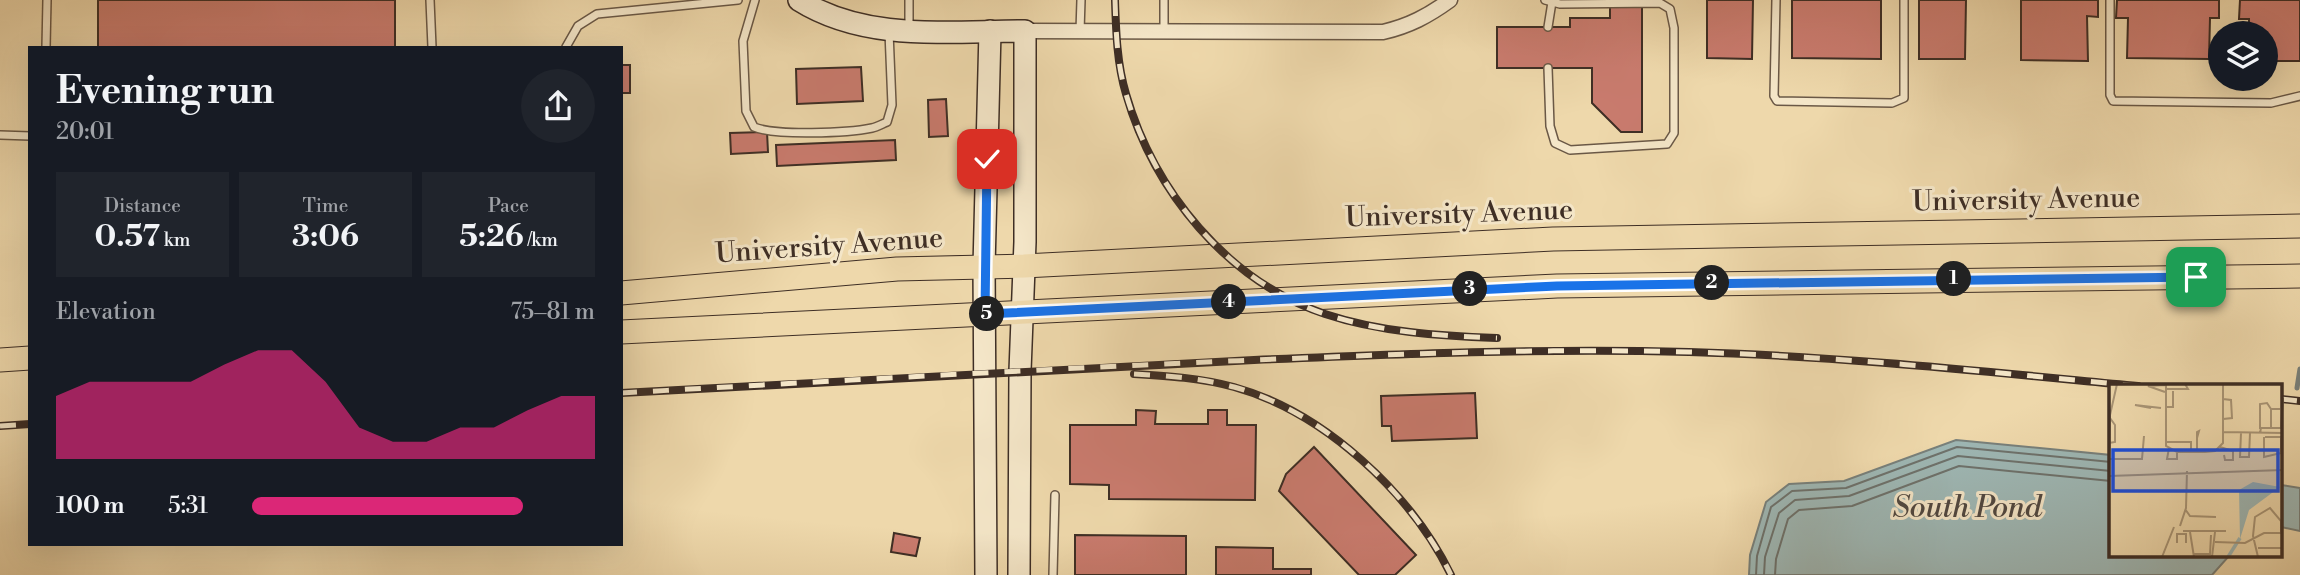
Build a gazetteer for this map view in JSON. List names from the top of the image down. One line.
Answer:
{"streets":{"main road":["University Avenue"]},"water":["South Pond"],"page":{"heading":["Evening run","20:01"],"stats":[["Distance","0.57 km"],["Time","3:06"],["Pace","5:26 /km"]],"pins":["1","2","3","4","5"],"chart":["Elevation","75–81 m"],"list":[{"name":"100 m","note":"5:31"}]}}
